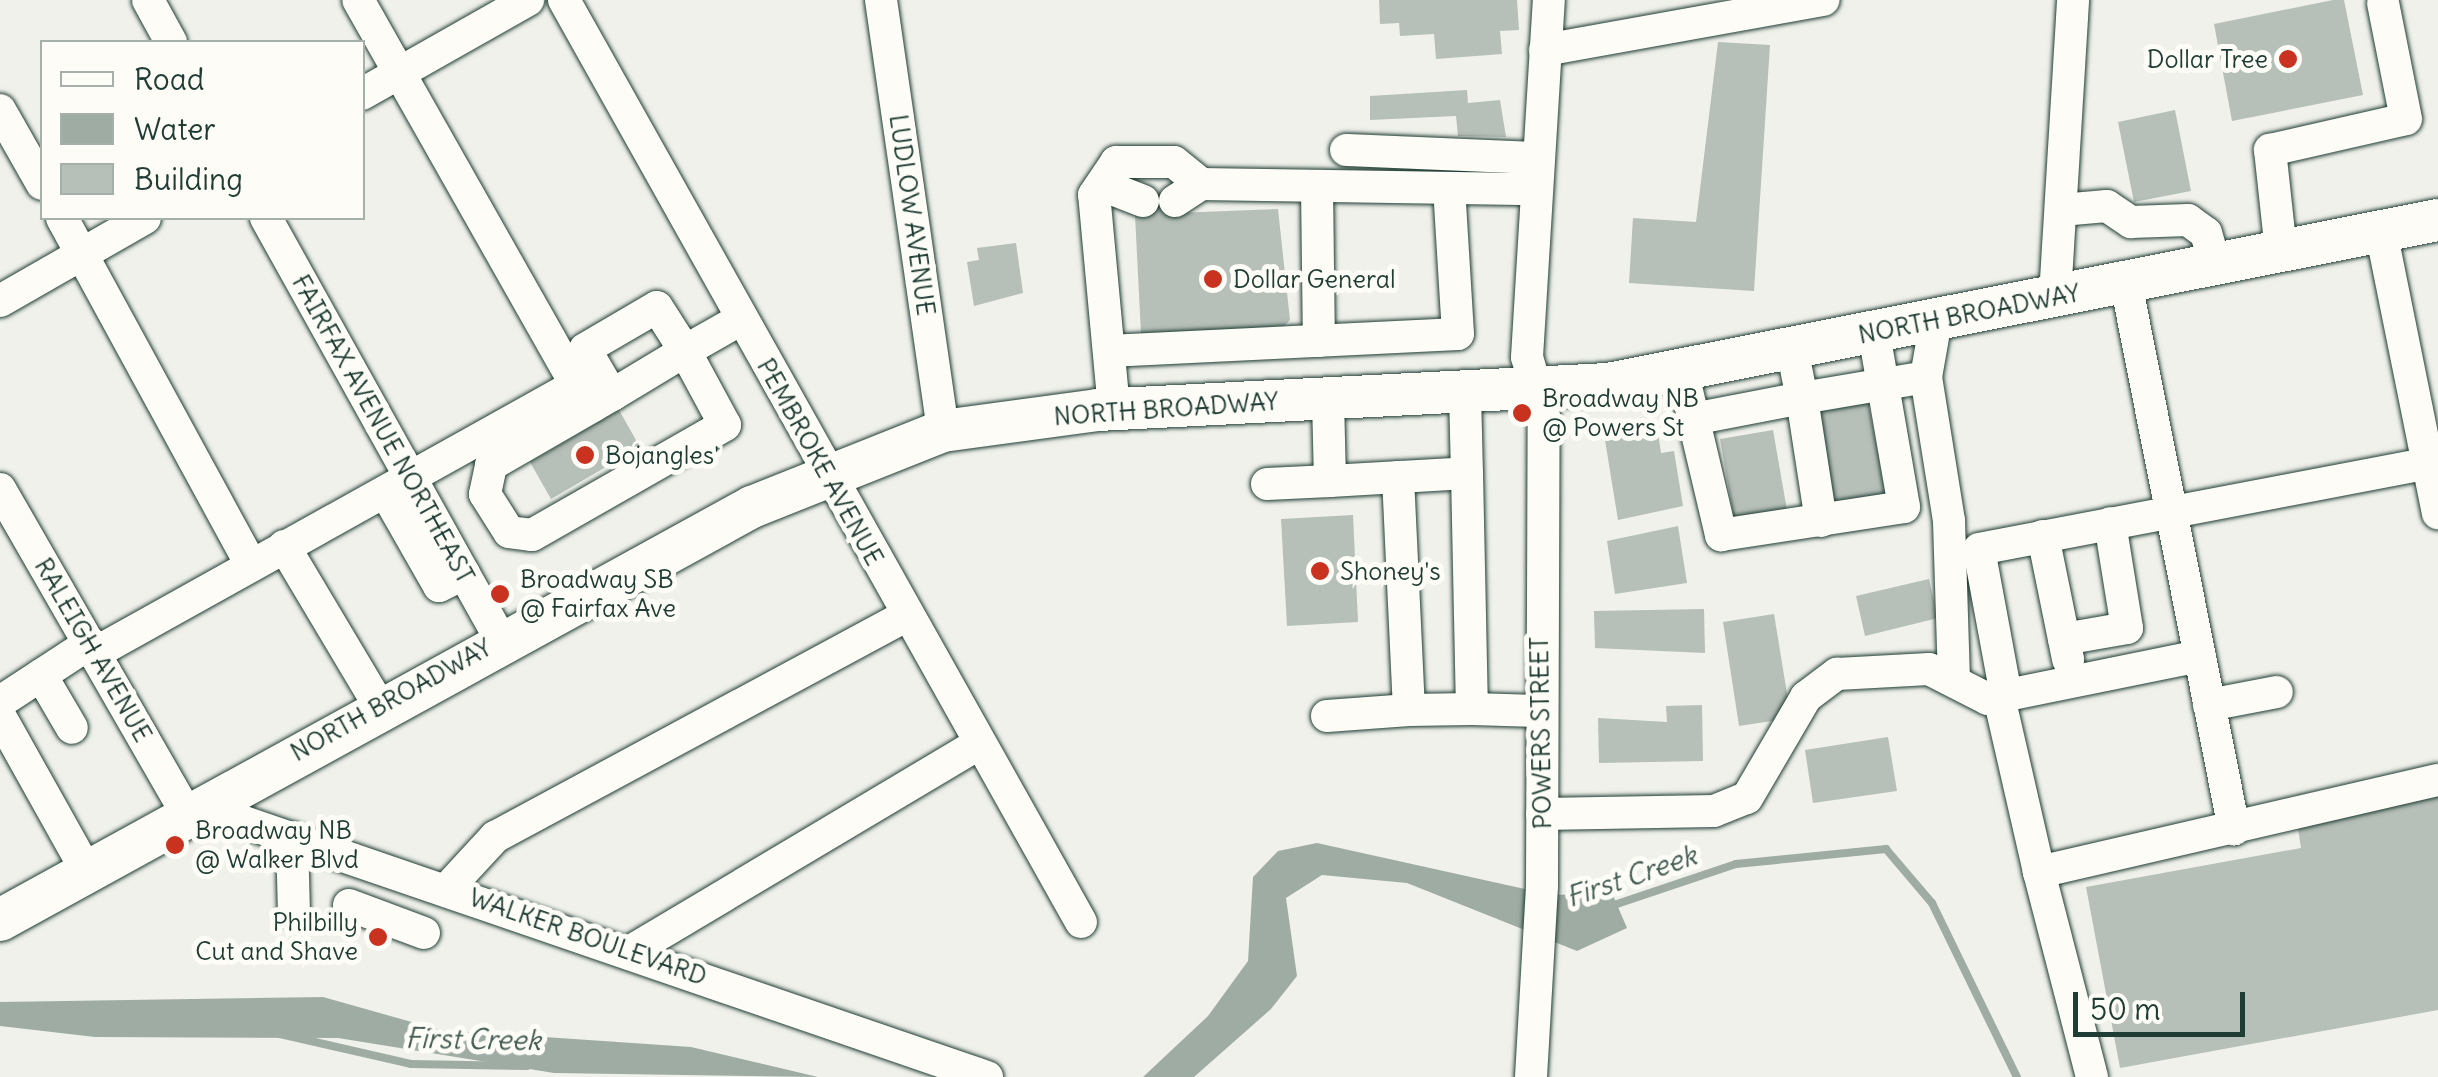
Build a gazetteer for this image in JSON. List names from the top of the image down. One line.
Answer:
{"streets":{"main road":["NORTH BROADWAY"],"street":["LUDLOW AVENUE","FAIRFAX AVENUE NORTHEAST","PEMBROKE AVENUE","RALEIGH AVENUE","POWERS STREET","WALKER BOULEVARD"]},"crossings":[["LUDLOW AVENUE","NORTH BROADWAY"],["NORTH BROADWAY","FAIRFAX AVENUE NORTHEAST"],["NORTH BROADWAY","PEMBROKE AVENUE"],["NORTH BROADWAY","RALEIGH AVENUE"],["NORTH BROADWAY","POWERS STREET"],["NORTH BROADWAY","WALKER BOULEVARD"],["RALEIGH AVENUE","WALKER BOULEVARD"]],"water":["First Creek"],"places":["Dollar Tree","Dollar General","Broadway NB @ Powers St","Bojangles'","Shoney's","Broadway SB @ Fairfax Ave","Broadway NB @ Walker Blvd","Philbilly Cut and Shave"],"legend":["Road","Water","Building"],"scale_bar":"50 m"}
